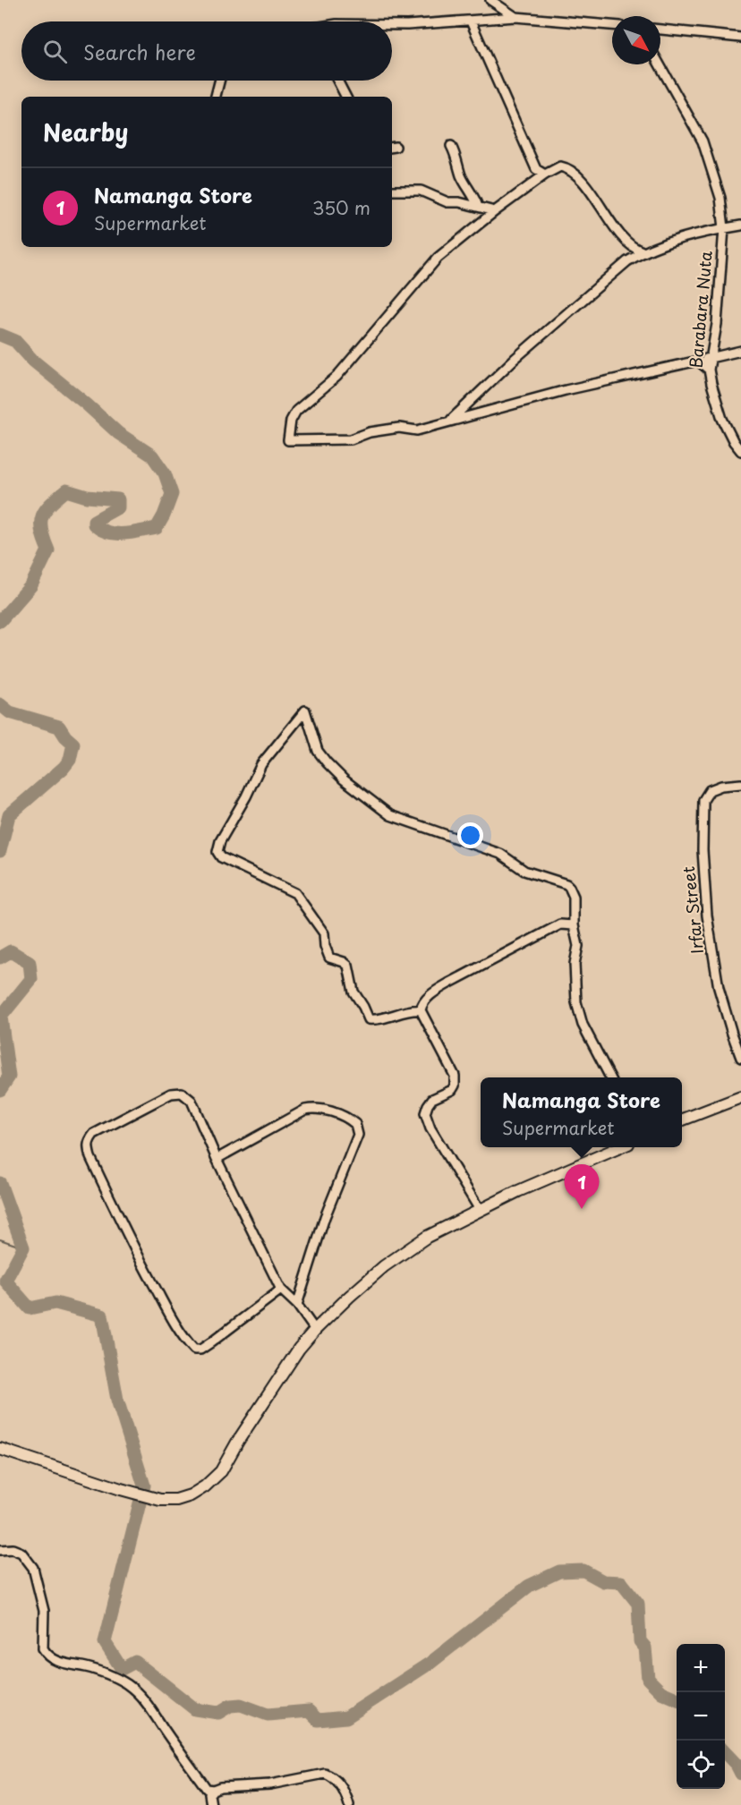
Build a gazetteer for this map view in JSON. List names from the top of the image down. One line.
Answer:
{"streets":{"street":["Barabara Nuta","Irfar Street"]},"north":"bottom right","page":{"search":"Search here","heading":"Nearby","list":[{"mark":"1","name":"Namanga Store","note":"Supermarket","value":"350 m"}],"popup":["Namanga Store","Supermarket"],"pins":"1","map_buttons":["+","−"]}}
